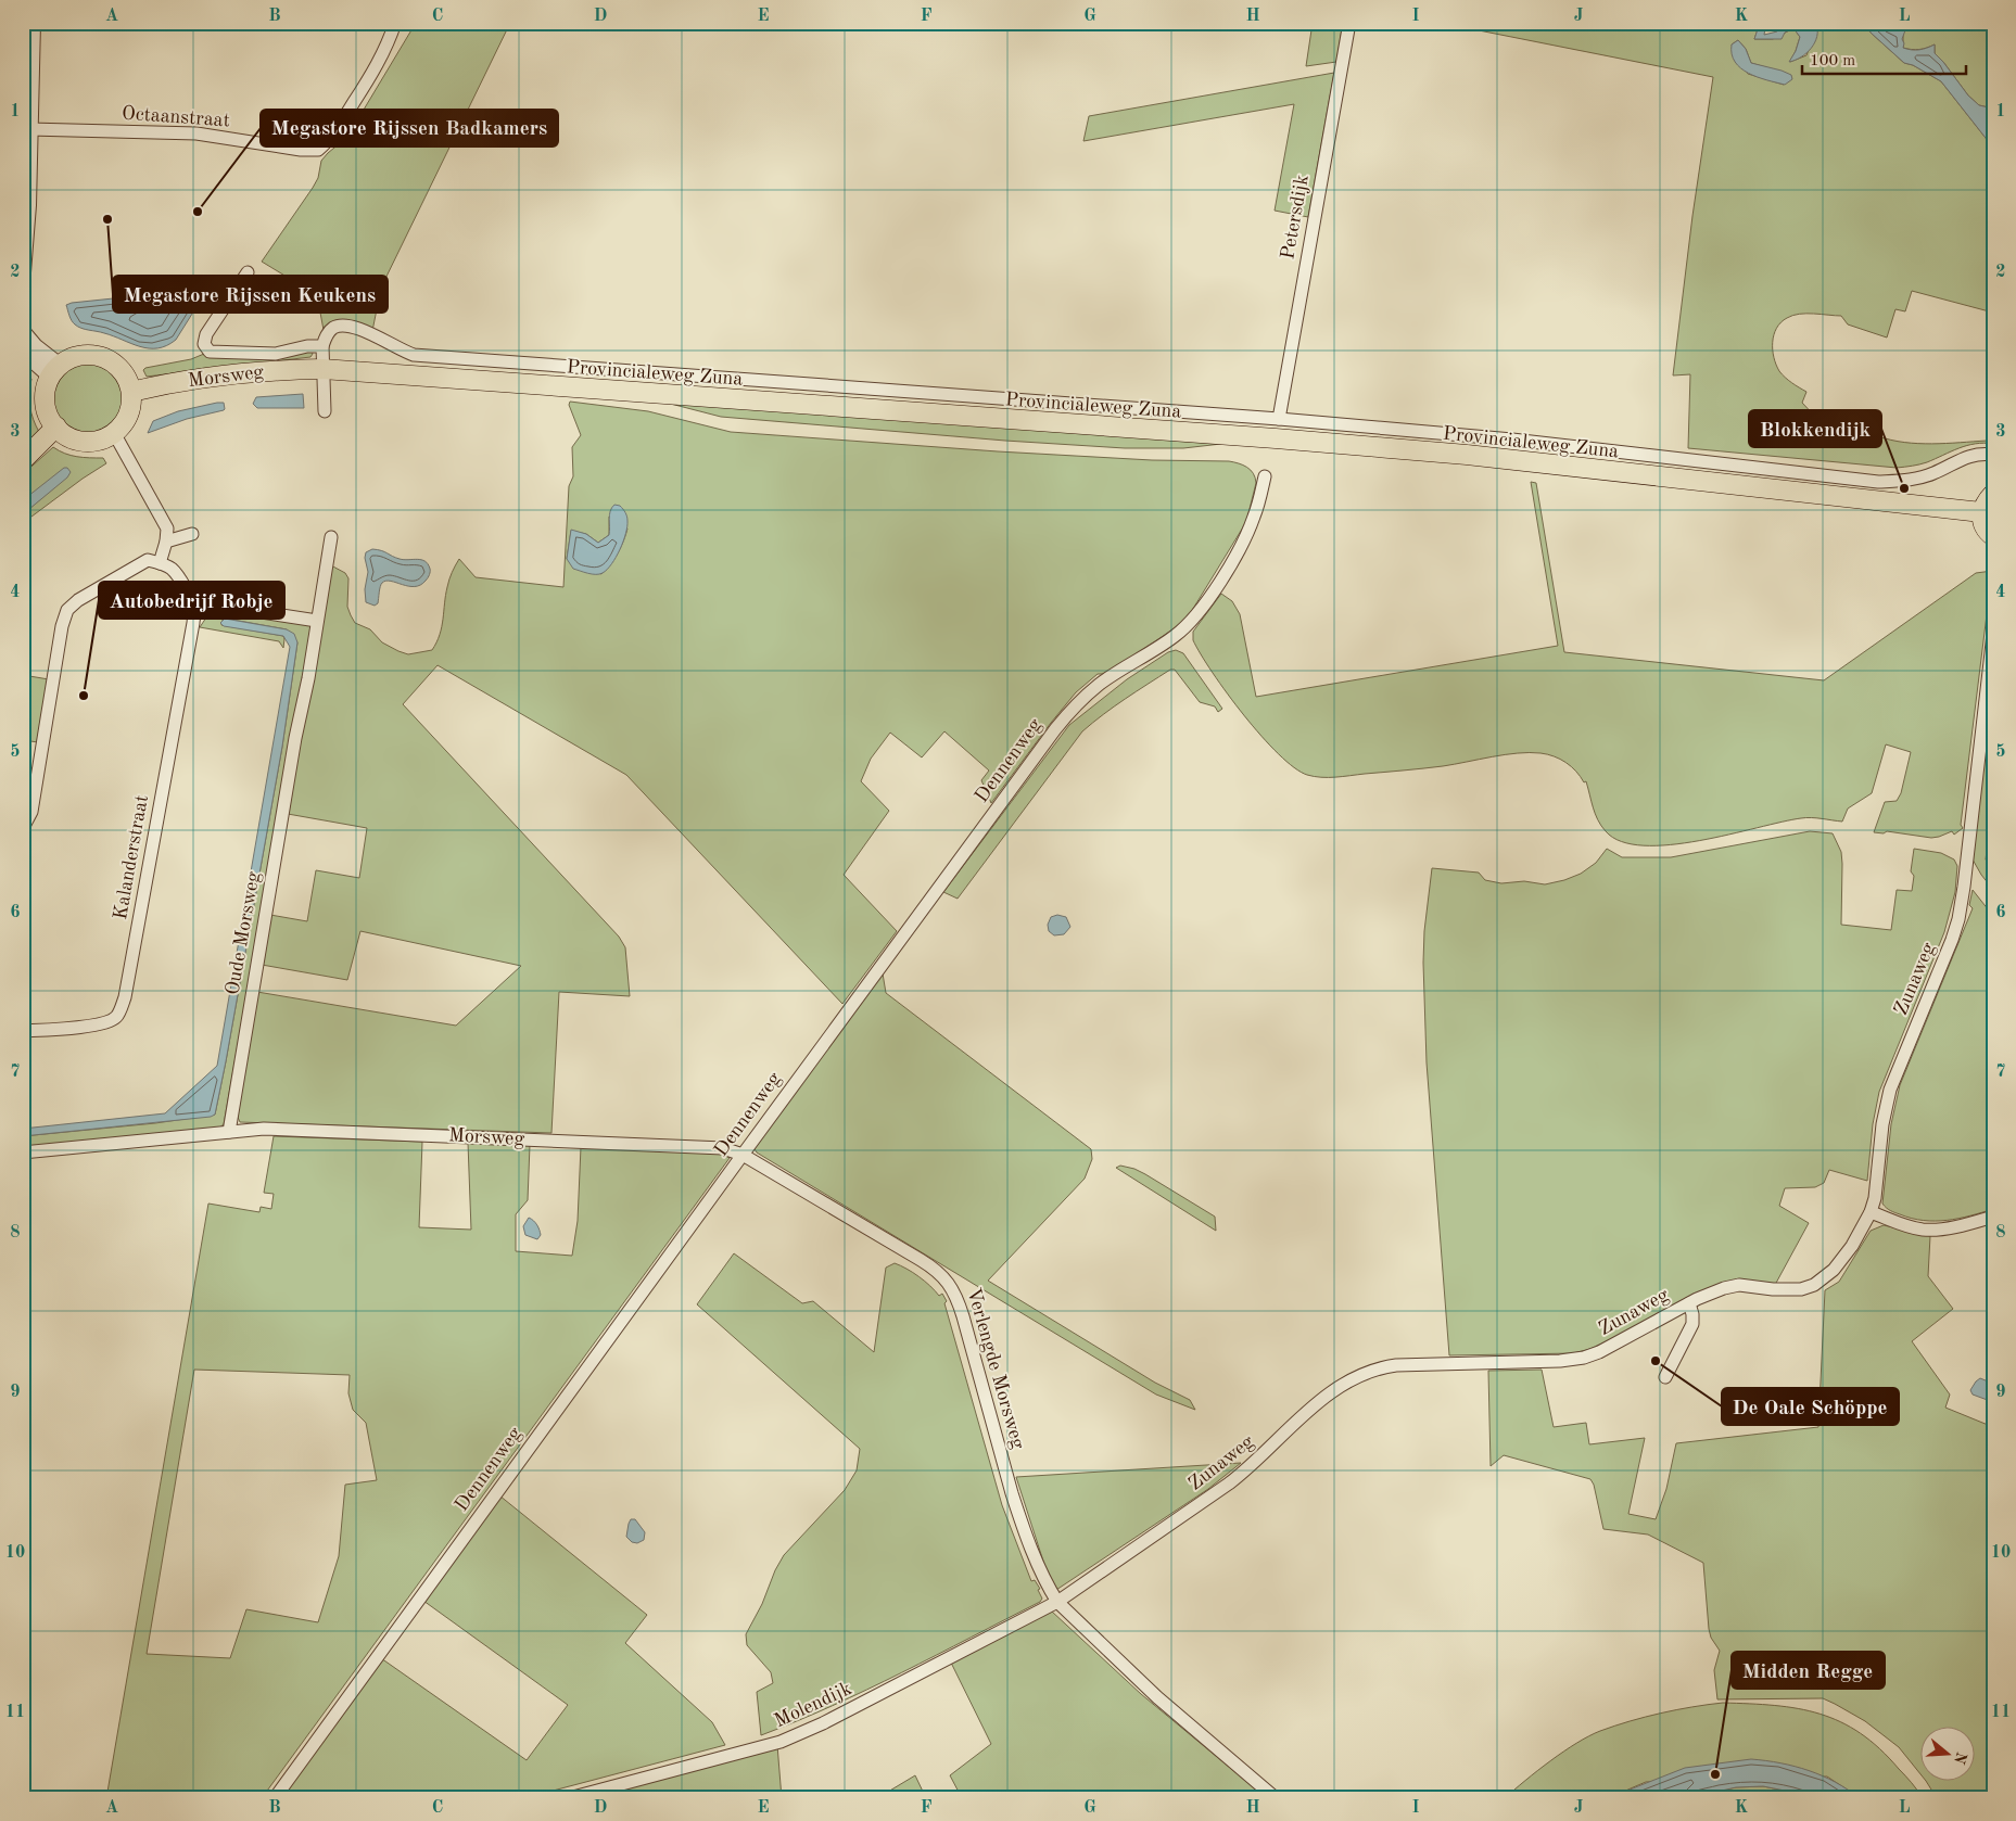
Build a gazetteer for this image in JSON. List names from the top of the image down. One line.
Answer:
{"streets":{"main road":["Provincialeweg Zuna","Morsweg"],"street":["Octaanstraat","Petersdijk","Dennenweg","Kalanderstraat","Oude Morsweg","Zunaweg","Verlengde Morsweg","Molendijk"]},"crossings":[["Petersdijk","Provincialeweg Zuna"],["Provincialeweg Zuna","Morsweg"],["Morsweg","Dennenweg"],["Morsweg","Oude Morsweg"],["Morsweg","Verlengde Morsweg"],["Dennenweg","Verlengde Morsweg"],["Zunaweg","Verlengde Morsweg"],["Zunaweg","Molendijk"],["Verlengde Morsweg","Molendijk"]],"places":["Megastore Rijssen Badkamers","Megastore Rijssen Keukens","Blokkendijk","Autobedrijf Robje","De Oale Schöppe","Midden Regge"],"scale_bar":"100 m","north":"right","grid":{"columns":["A","B","C","D","E","F","G","H","I","J","K","L"],"rows":["1","2","3","4","5","6","7","8","9","10","11"]}}
